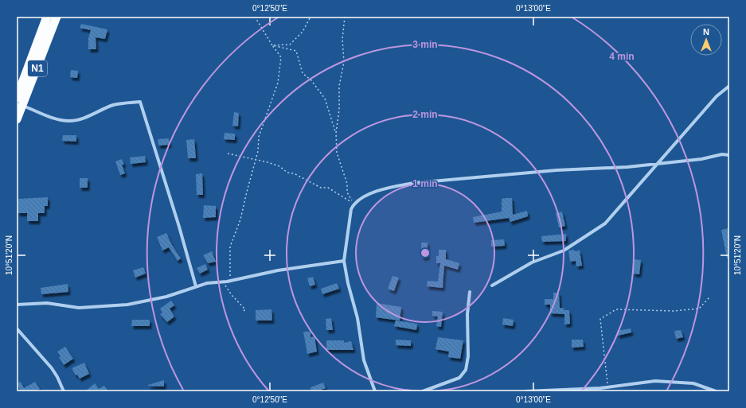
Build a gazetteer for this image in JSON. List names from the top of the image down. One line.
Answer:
{"streets":{"highway":["N1"]},"north":"top","coordinates":["0°12'50\"E","0°13'00\"E","10°51'20\"N"],"rings":["3 min","4 min","2 min","1 min"]}
